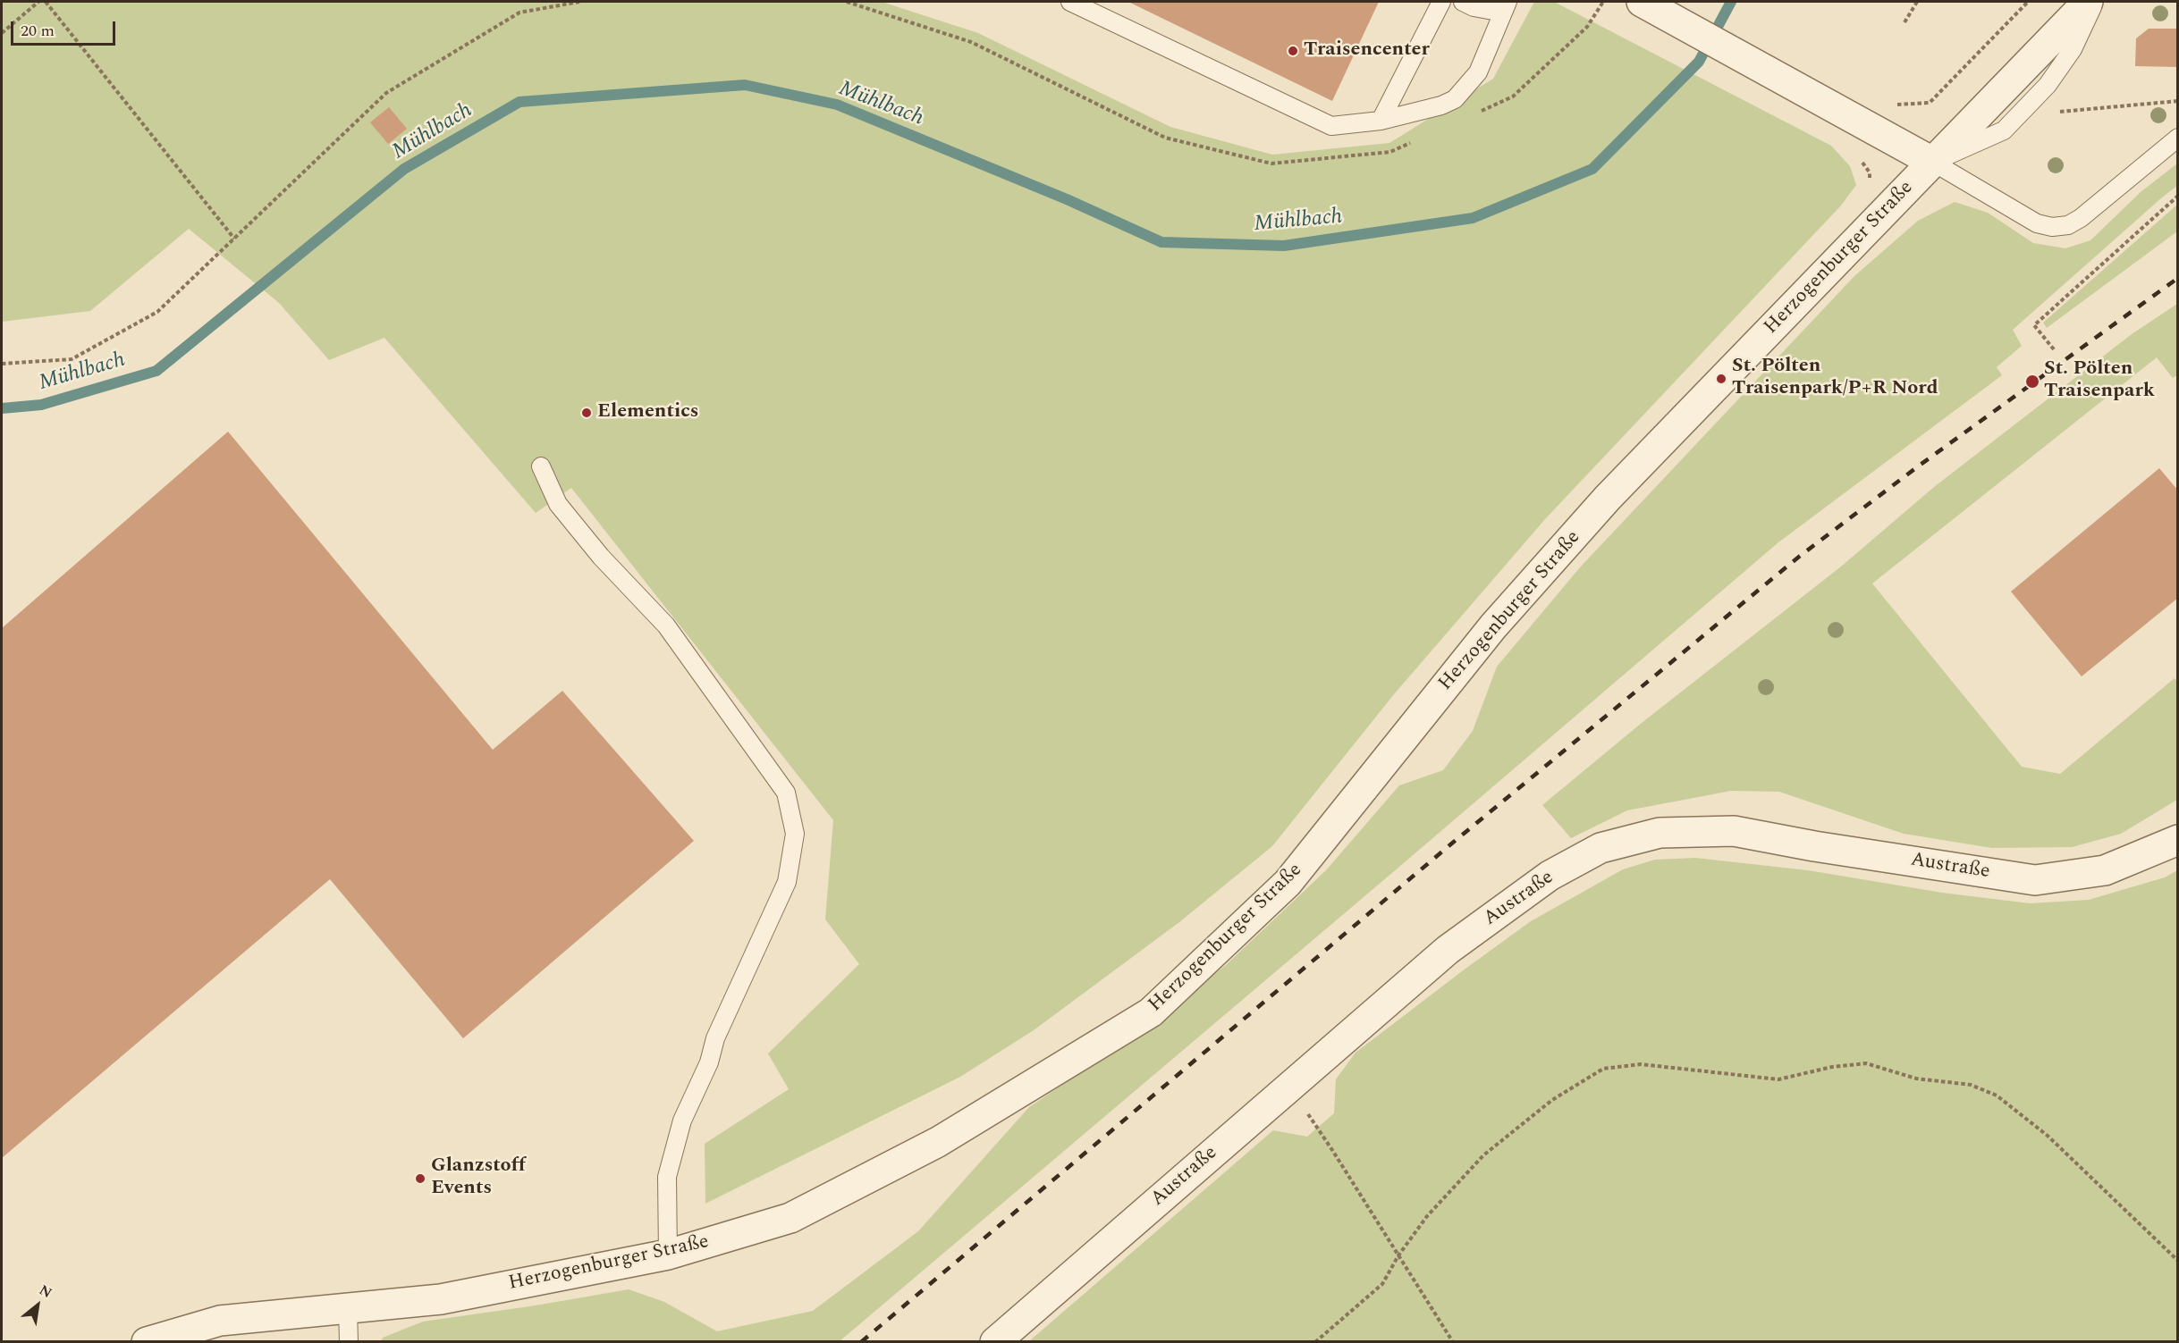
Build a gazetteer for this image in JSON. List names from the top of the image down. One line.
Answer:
{"streets":{"street":["Herzogenburger Straße","Austraße"]},"water":["Mühlbach"],"places":["Traisencenter","St. Pölten Traisenpark/P+R Nord","St. Pölten Traisenpark","Elementics","Glanzstoff Events"],"scale_bar":"20 m","north":"top right"}
